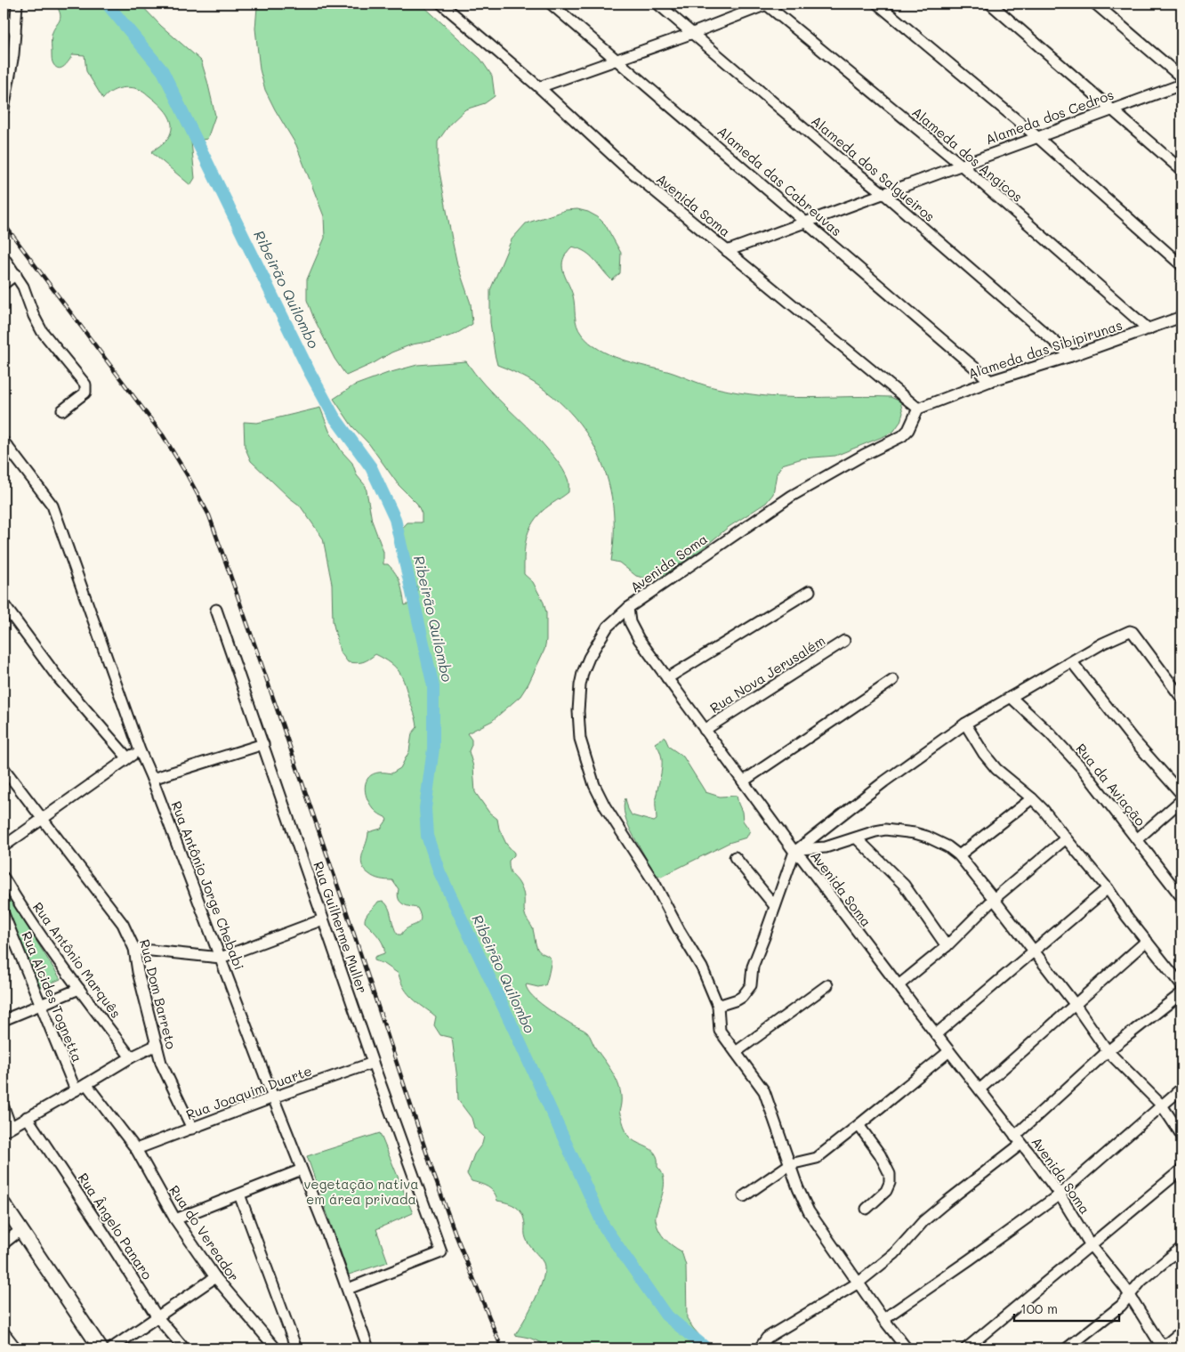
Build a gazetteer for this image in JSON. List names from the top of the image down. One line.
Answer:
{"streets":{"street":["Alameda dos Cedros","Alameda dos Angicos","Alameda dos Salgueiros","Alameda das Cabreuvas","Avenida Soma","Alameda das Sibipirunas","Rua Nova Jerusalém","Rua da Aviação","Rua Antônio Jorge Chebabi","Rua Guilherme Muller","Rua Antônio Marquês","Rua Dom Barreto","Rua Alcides Tognetta","Rua Joaquim Duarte","Rua Ângelo Panaro","Rua do Vereador"]},"crossings":[["Alameda dos Cedros","Alameda dos Angicos"],["Alameda dos Cedros","Alameda dos Salgueiros"],["Alameda dos Cedros","Alameda das Cabreuvas"],["Alameda dos Cedros","Avenida Soma"],["Alameda dos Angicos","Alameda das Sibipirunas"],["Alameda dos Salgueiros","Alameda das Sibipirunas"],["Alameda das Cabreuvas","Alameda das Sibipirunas"],["Avenida Soma","Alameda das Sibipirunas"],["Avenida Soma","Rua Nova Jerusalém"],["Rua Antônio Jorge Chebabi","Rua Guilherme Muller"],["Rua Antônio Jorge Chebabi","Rua Joaquim Duarte"],["Rua Guilherme Muller","Rua Joaquim Duarte"],["Rua Dom Barreto","Rua Joaquim Duarte"],["Rua Joaquim Duarte","Rua do Vereador"]],"water":["Ribeirão Quilombo"],"parks":["vegetação nativa em área privada"],"scale_bar":"100 m"}
